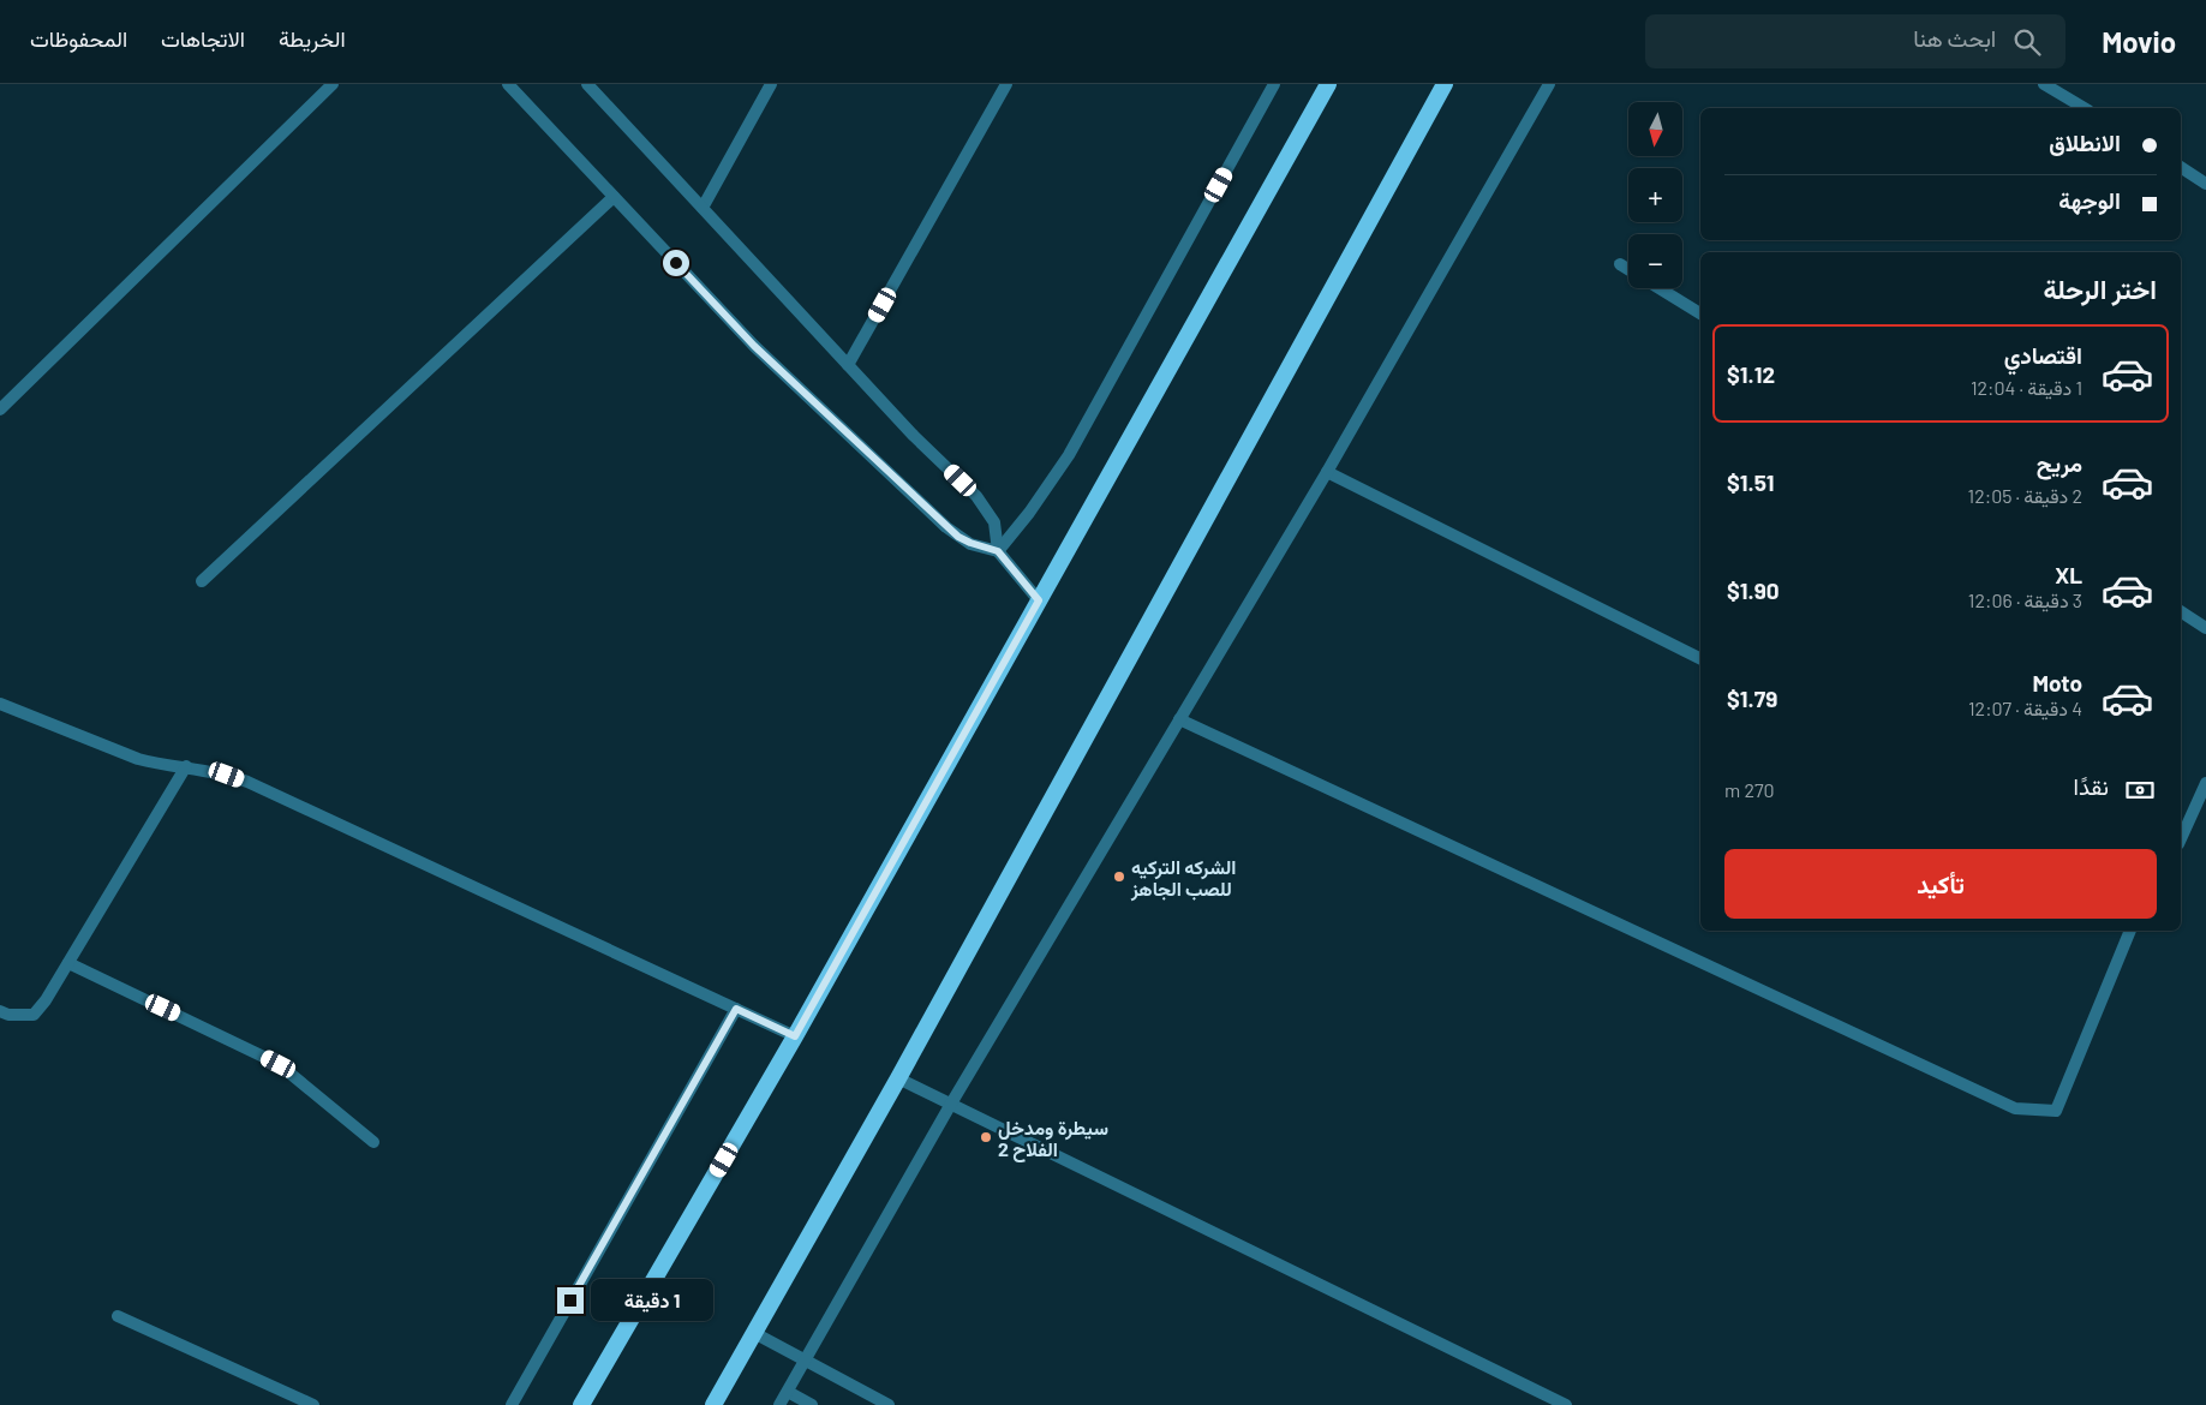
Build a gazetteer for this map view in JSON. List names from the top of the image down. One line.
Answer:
{"places":["الشركه التركيه للصب الجاهز","سيطرة ومدخل الفلاح 2"],"north":"bottom","page":{"header":"Movio","search":"ابحث هنا","nav":["الخريطة","الاتجاهات","المحفوظات"],"map_buttons":["+","−"],"banner":["الانطلاق","الوجهة"],"heading":"اختر الرحلة","list":[{"name":"اقتصادي","note":"1 دقيقة · 12:04","value":"$1.12"},{"name":"مريح","note":"2 دقيقة · 12:05","value":"$1.51"},{"name":"XL","note":"3 دقيقة · 12:06","value":"$1.90"},{"name":"Moto","note":"4 دقيقة · 12:07","value":"$1.79"}],"pay":["نقدًا","270 m"],"buttons":"تأكيد","bubble":"1 دقيقة"}}
